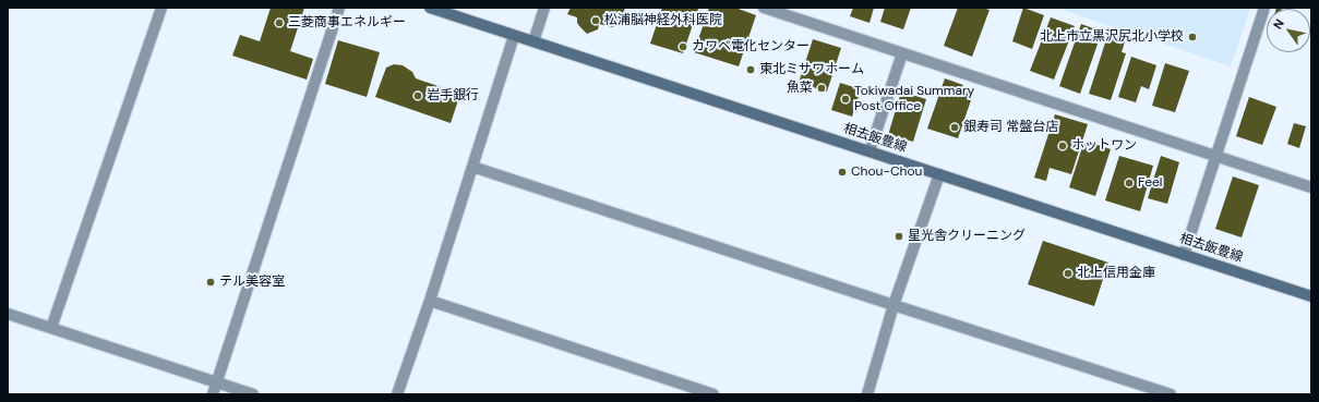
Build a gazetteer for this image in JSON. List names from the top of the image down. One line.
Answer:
{"streets":{"main road":["相去飯豊線"]},"places":["松浦脳神経外科医院","三菱商事エネルギー","北上市立黒沢尻北小学校","カワベ電化センター","東北ミサワホーム","魚菜","岩手銀行","Tokiwadai Summary Post Office","銀寿司 常盤台店","ホットワン","Chou-Chou","Feel","星光舎クリーニング","北上信用金庫","テル美容室"],"north":"top left"}
